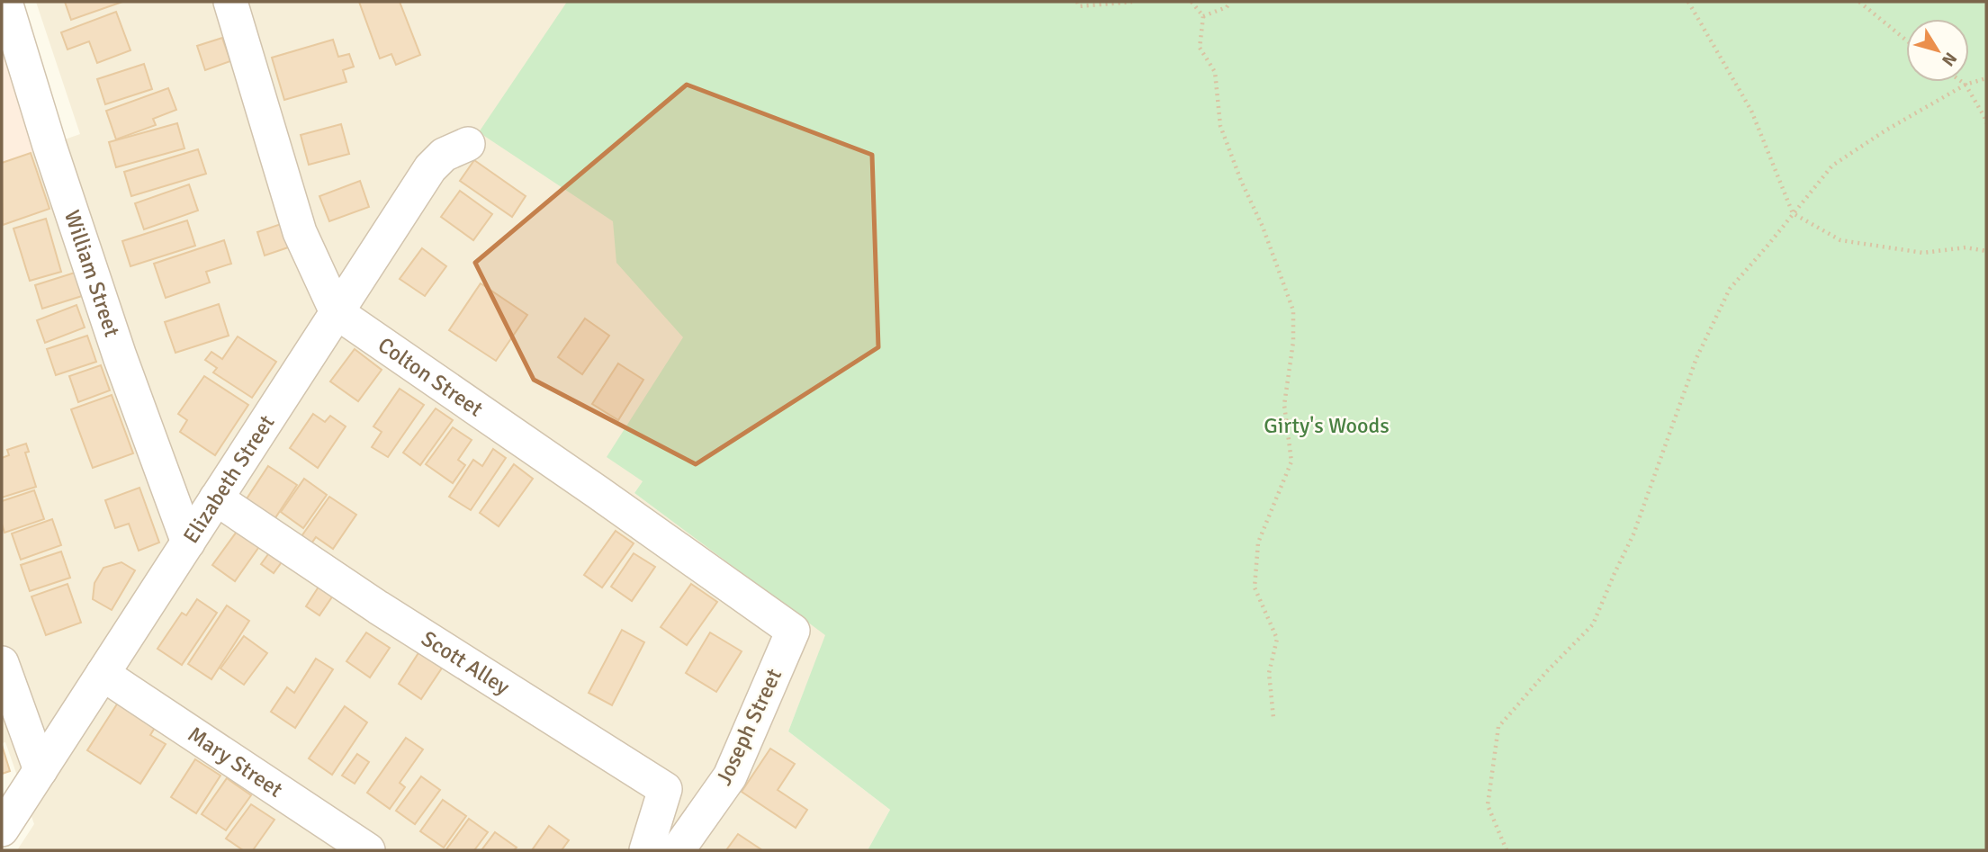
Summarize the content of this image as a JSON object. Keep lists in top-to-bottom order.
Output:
{
  "streets": {
    "street": [
      "William Street",
      "Colton Street",
      "Elizabeth Street",
      "Scott Alley",
      "Joseph Street",
      "Mary Street"
    ]
  },
  "crossings": [
    ["William Street", "Elizabeth Street"],
    ["Colton Street", "Elizabeth Street"],
    ["Colton Street", "Joseph Street"],
    ["Elizabeth Street", "Scott Alley"],
    ["Elizabeth Street", "Mary Street"]
  ],
  "parks": ["Girty's Woods"],
  "north": "bottom right"
}
